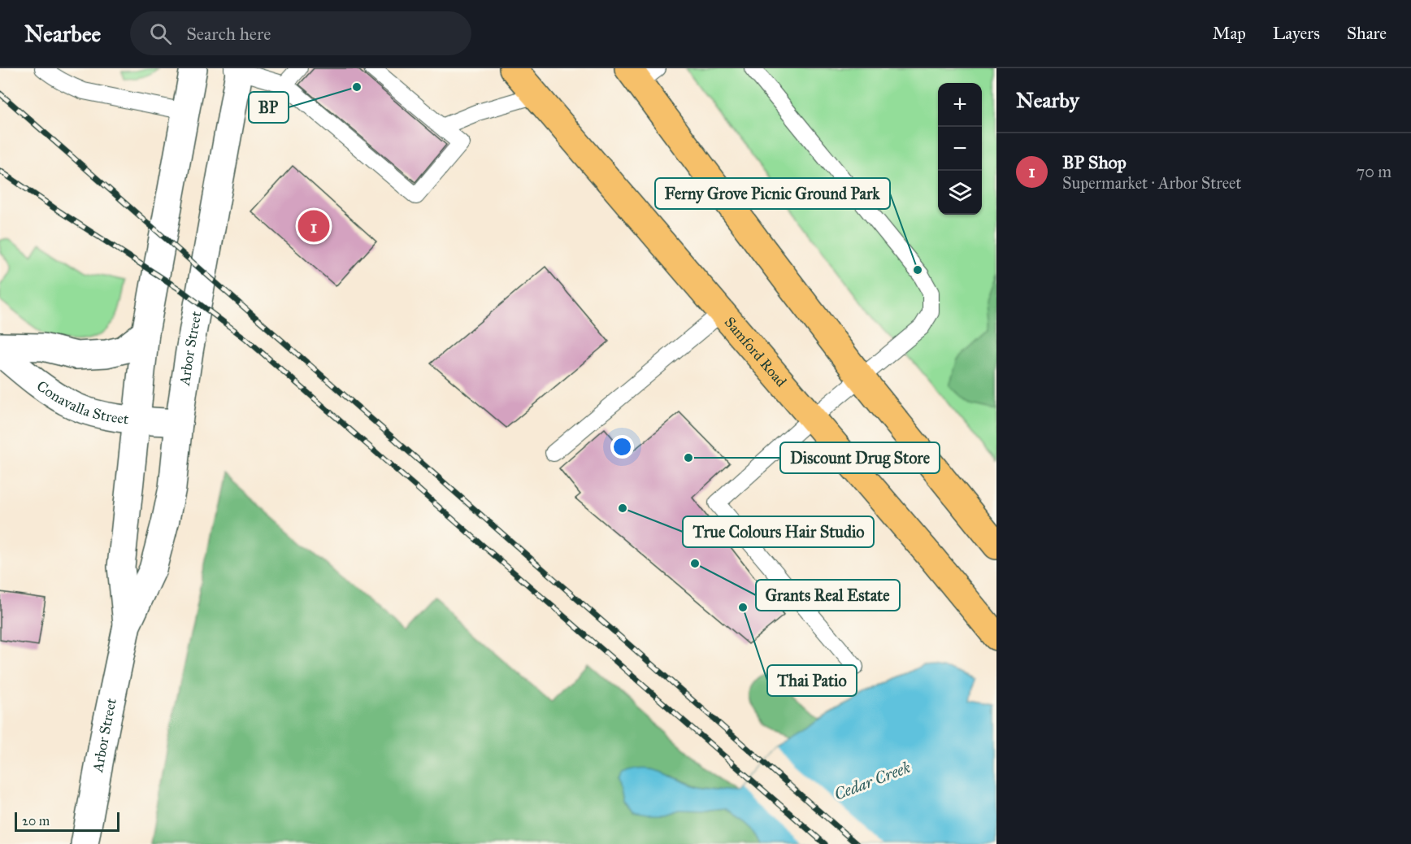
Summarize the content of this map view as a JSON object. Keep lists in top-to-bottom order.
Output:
{
  "streets": {
    "main road": ["Samford Road"],
    "street": ["Arbor Street", "Conavalla Street"]
  },
  "crossings": [
    ["Arbor Street", "Conavalla Street"]
  ],
  "water": ["Cedar Creek"],
  "places": [
    "BP",
    "Ferny Grove Picnic Ground Park",
    "Discount Drug Store",
    "True Colours Hair Studio",
    "Grants Real Estate",
    "Thai Patio"
  ],
  "scale_bar": "20 m",
  "page": {
    "header": "Nearbee",
    "search": "Search here",
    "nav": ["Map", "Layers", "Share"],
    "heading": "Nearby",
    "map_buttons": ["+", "−"],
    "list": [
      {
        "mark": "1",
        "name": "BP Shop",
        "note": "Supermarket · Arbor Street",
        "value": "70 m"
      }
    ],
    "pins": "1",
    "scale": "20 m"
  }
}
